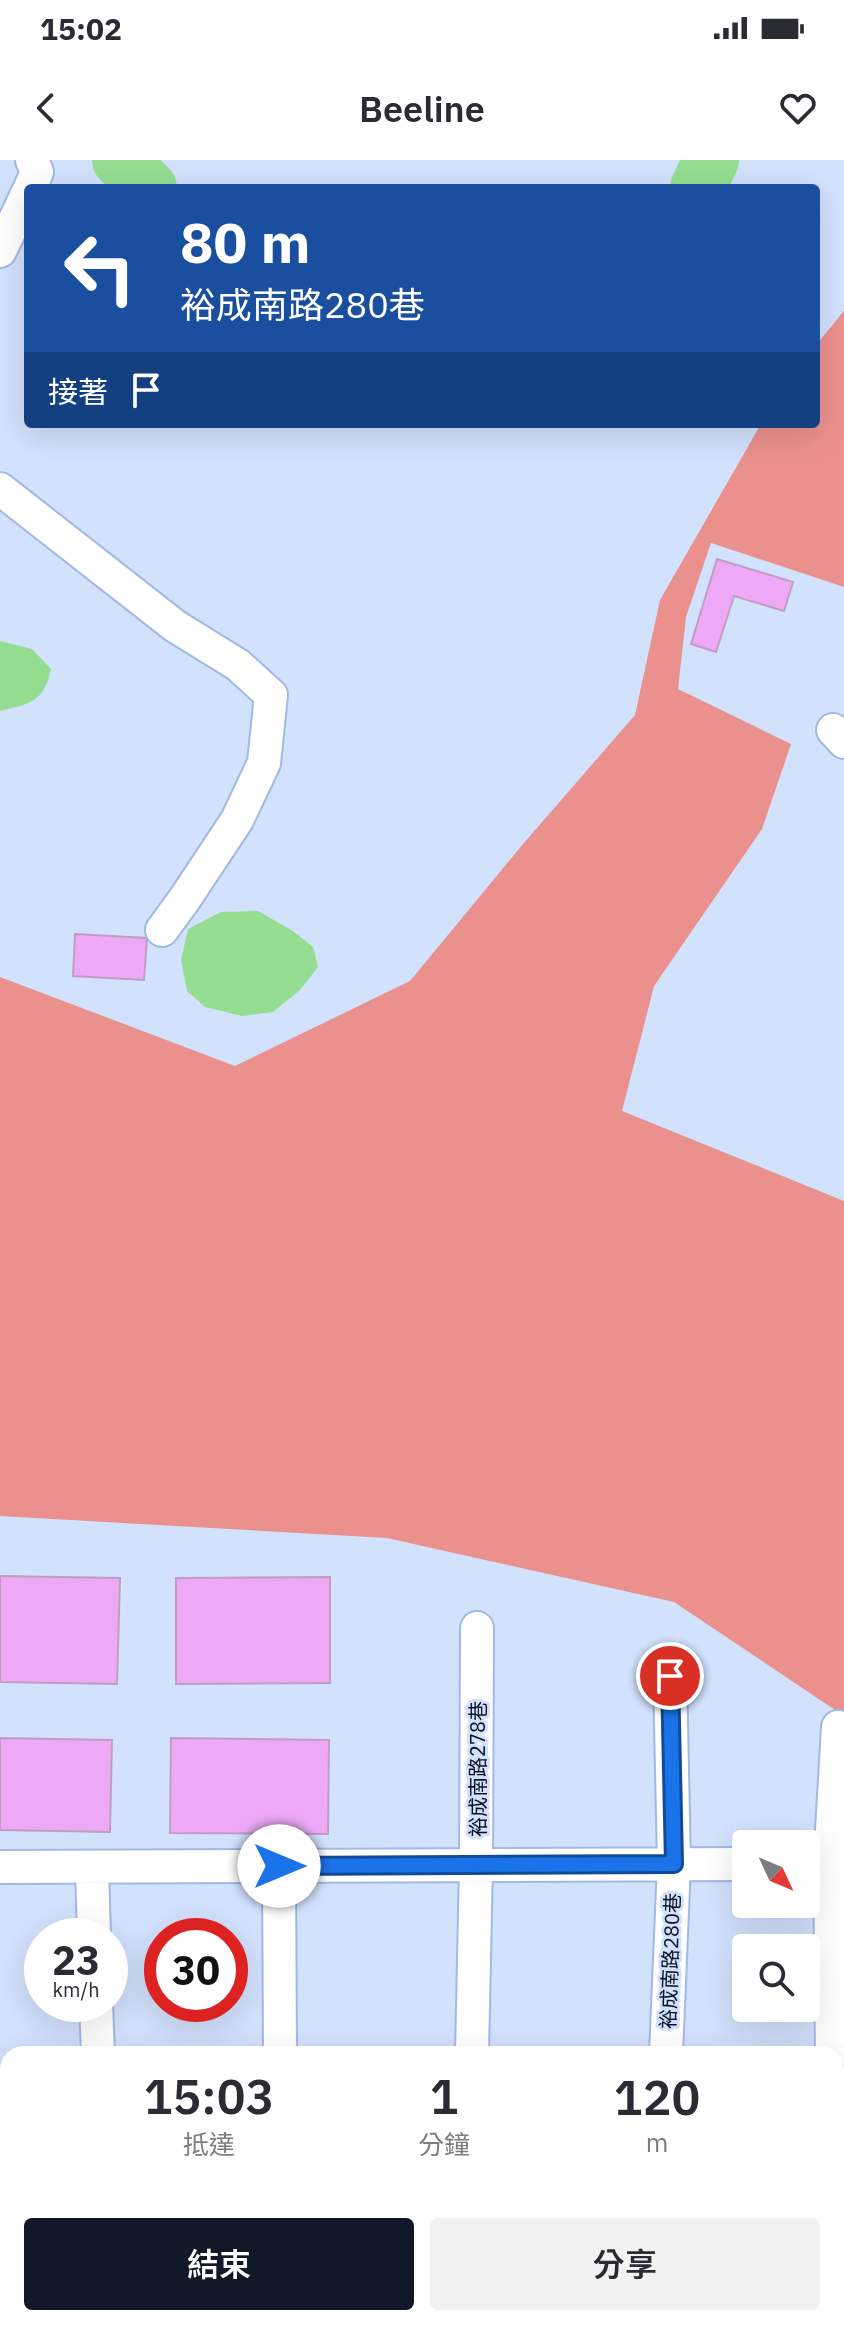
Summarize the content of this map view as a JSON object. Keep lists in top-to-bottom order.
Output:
{
  "streets": {
    "street": ["裕成南路278巷", "裕成南路280巷"]
  },
  "north": "bottom right",
  "page": {
    "status": "15:02",
    "header": "Beeline",
    "turn": ["80 m", "裕成南路280巷"],
    "then": "接著",
    "speed": "23 km/h",
    "limit": "30",
    "eta": [
      "15:03",
      "抵達",
      "1",
      "分鐘",
      "120",
      "m"
    ],
    "buttons": ["結束", "分享"]
  }
}
